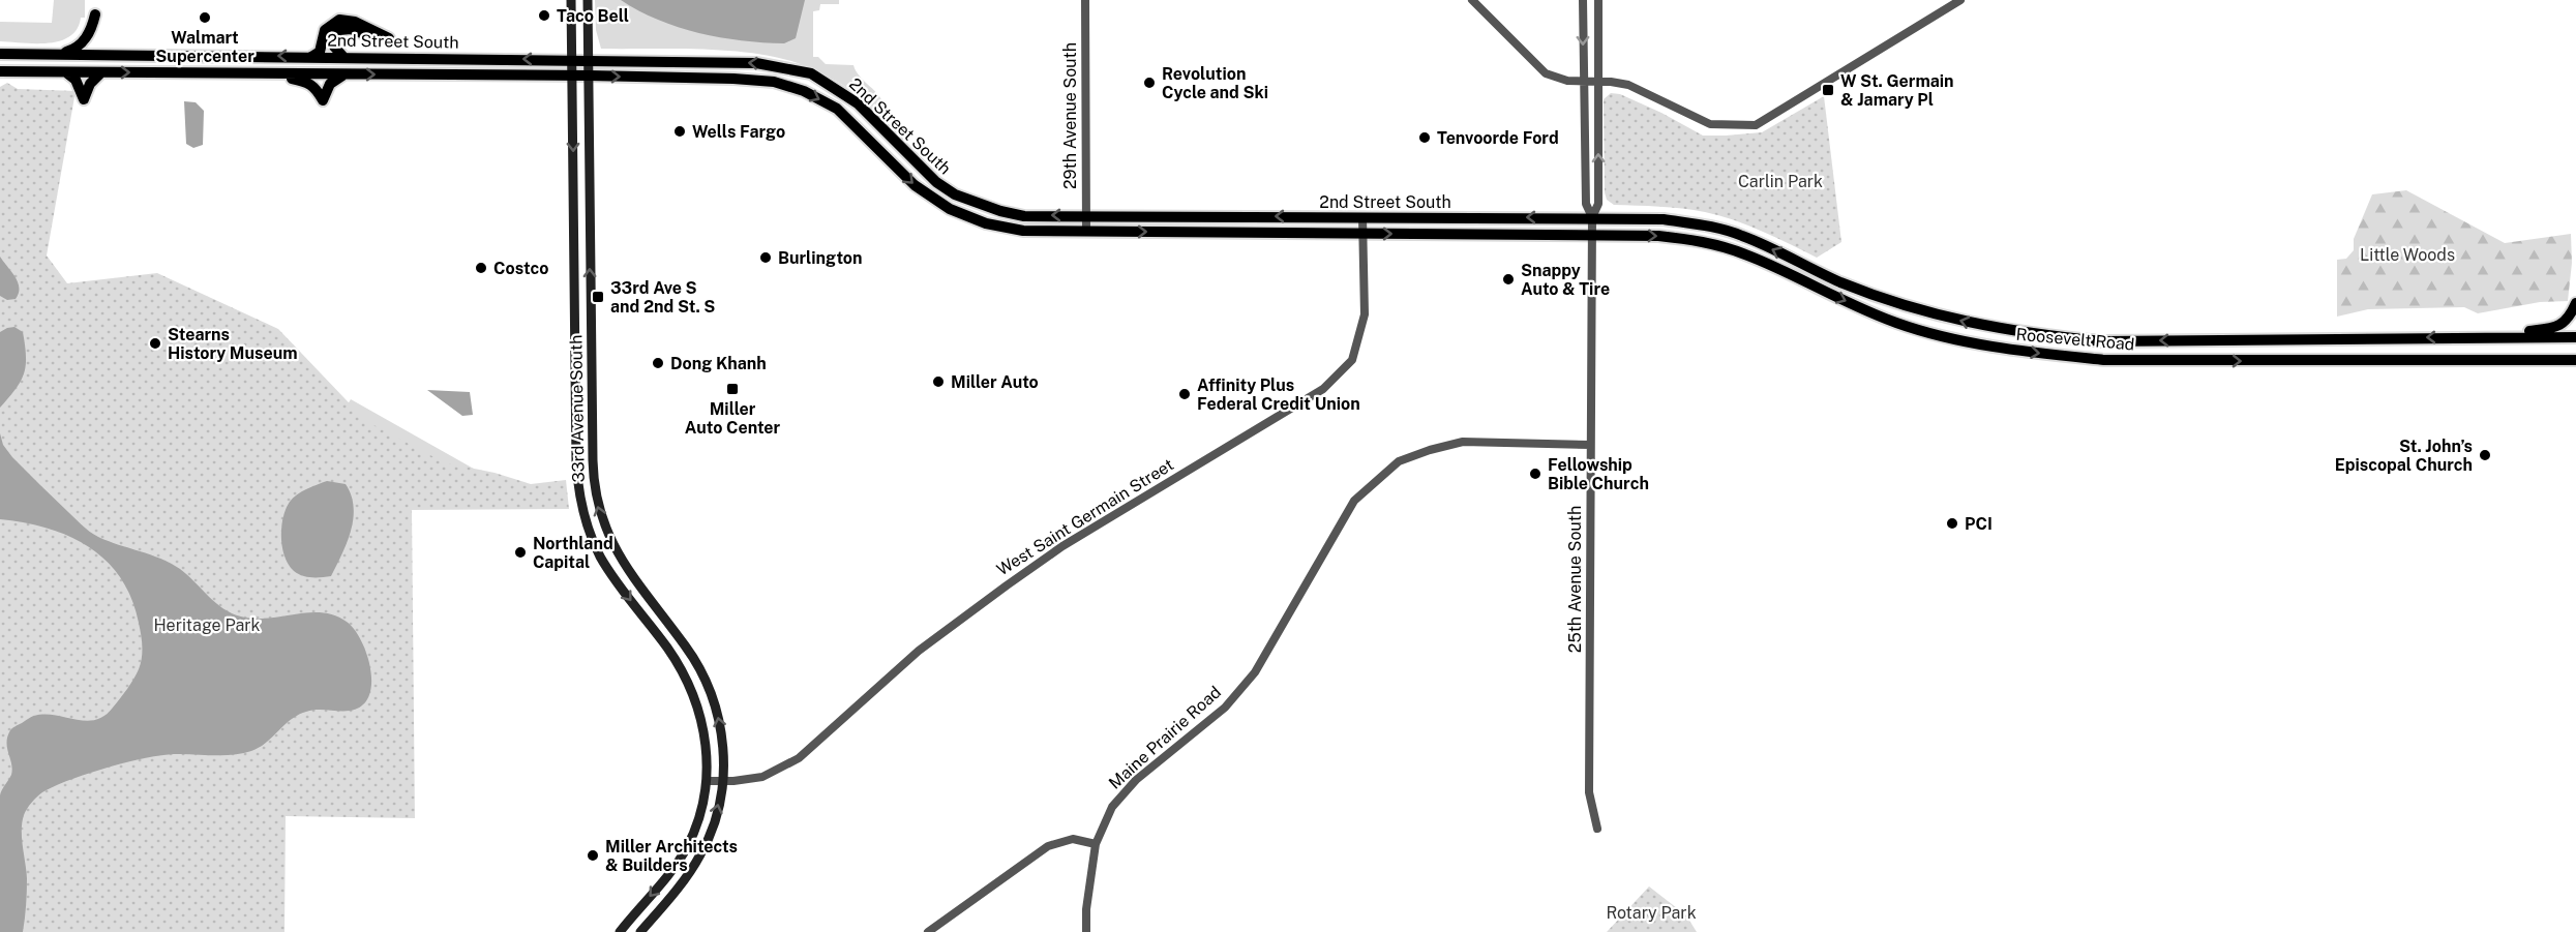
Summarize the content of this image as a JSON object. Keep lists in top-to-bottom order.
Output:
{
  "streets": {
    "main road": ["2nd Street South", "Roosevelt Road", "33rd Avenue South"],
    "street": [
      "29th Avenue South",
      "West Saint Germain Street",
      "25th Avenue South",
      "Maine Prairie Road"
    ]
  },
  "crossings": [
    ["2nd Street South", "29th Avenue South"],
    ["2nd Street South", "Roosevelt Road"],
    ["2nd Street South", "33rd Avenue South"],
    ["2nd Street South", "West Saint Germain Street"],
    ["2nd Street South", "25th Avenue South"],
    ["Roosevelt Road", "25th Avenue South"],
    ["33rd Avenue South", "West Saint Germain Street"],
    ["25th Avenue South", "Maine Prairie Road"]
  ],
  "parks": [
    "Carlin Park",
    "Little Woods",
    "Heritage Park",
    "Rotary Park"
  ],
  "places": {
    "other": [
      "Taco Bell",
      "Walmart Supercenter",
      "Revolution Cycle and Ski",
      "Wells Fargo",
      "Tenvoorde Ford",
      "Burlington",
      "Costco",
      "Snappy Auto & Tire",
      "Stearns History Museum",
      "Dong Khanh",
      "Miller Auto",
      "Affinity Plus Federal Credit Union",
      "St. John’s Episcopal Church",
      "Fellowship Bible Church",
      "PCI",
      "Northland Capital",
      "Miller Architects & Builders"
    ],
    "transit": ["W St. Germain & Jamary Pl", "33rd Ave S and 2nd St. S", "Miller Auto Center"]
  }
}
